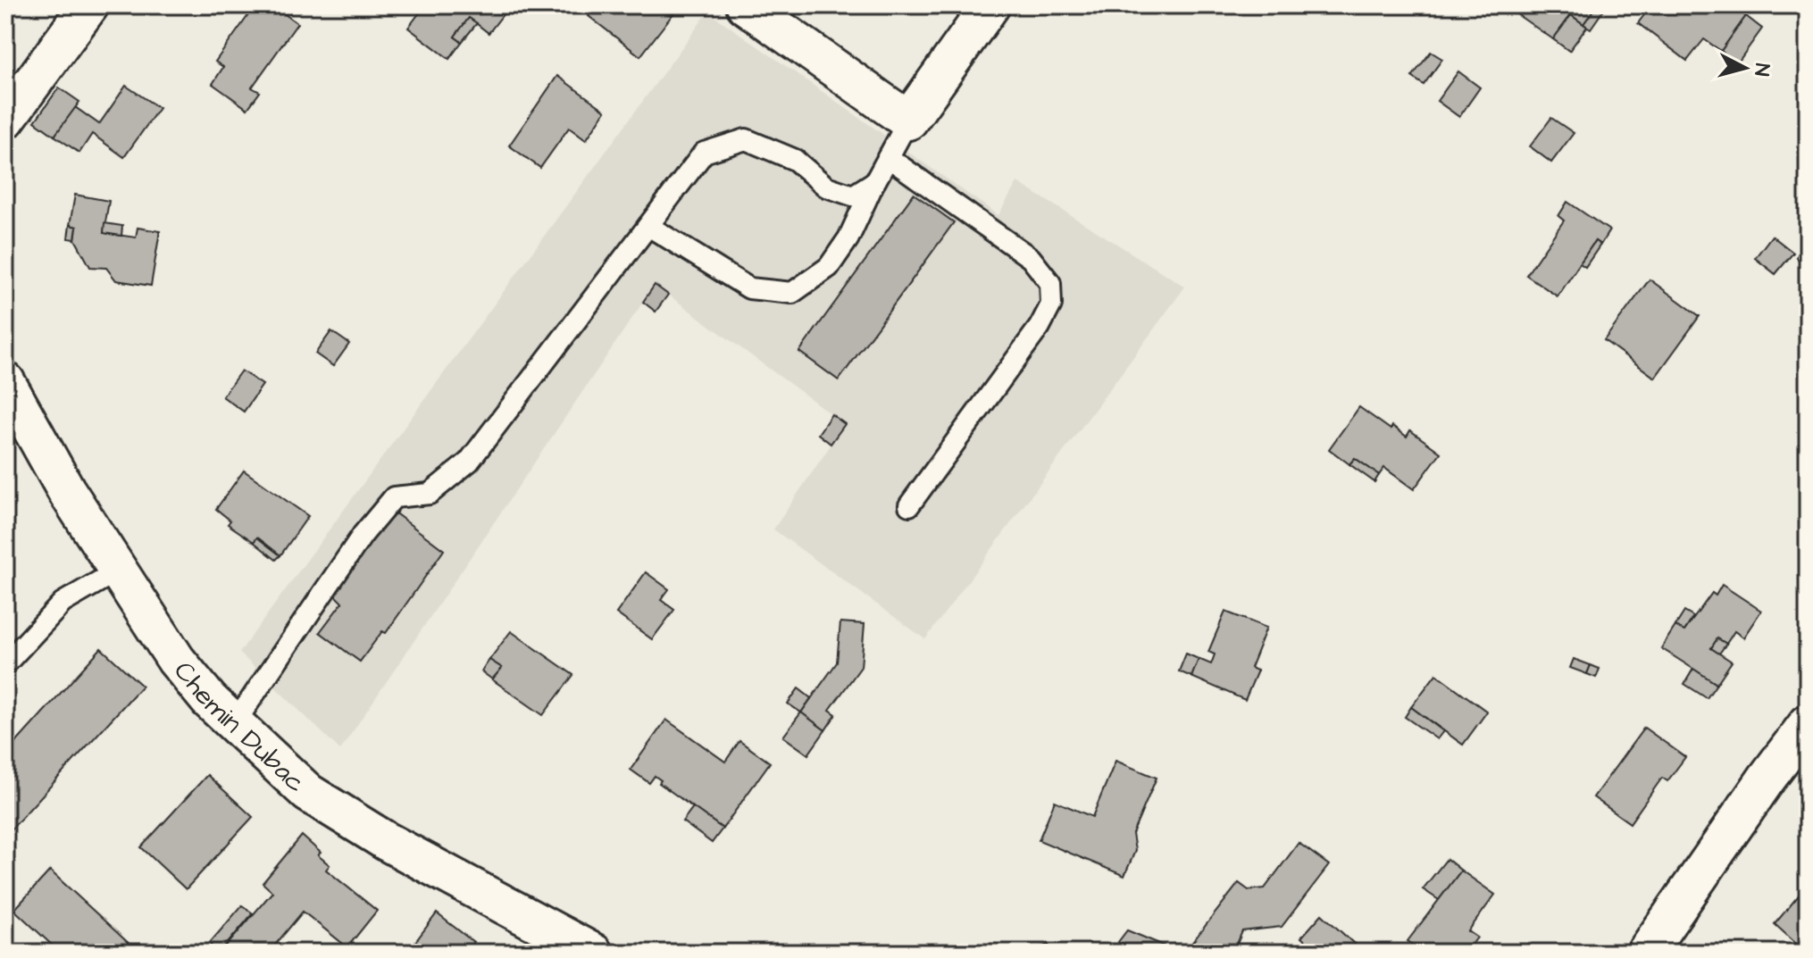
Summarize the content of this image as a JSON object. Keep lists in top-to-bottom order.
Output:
{
  "streets": {
    "street": ["Chemin Dubac"]
  },
  "north": "right"
}
